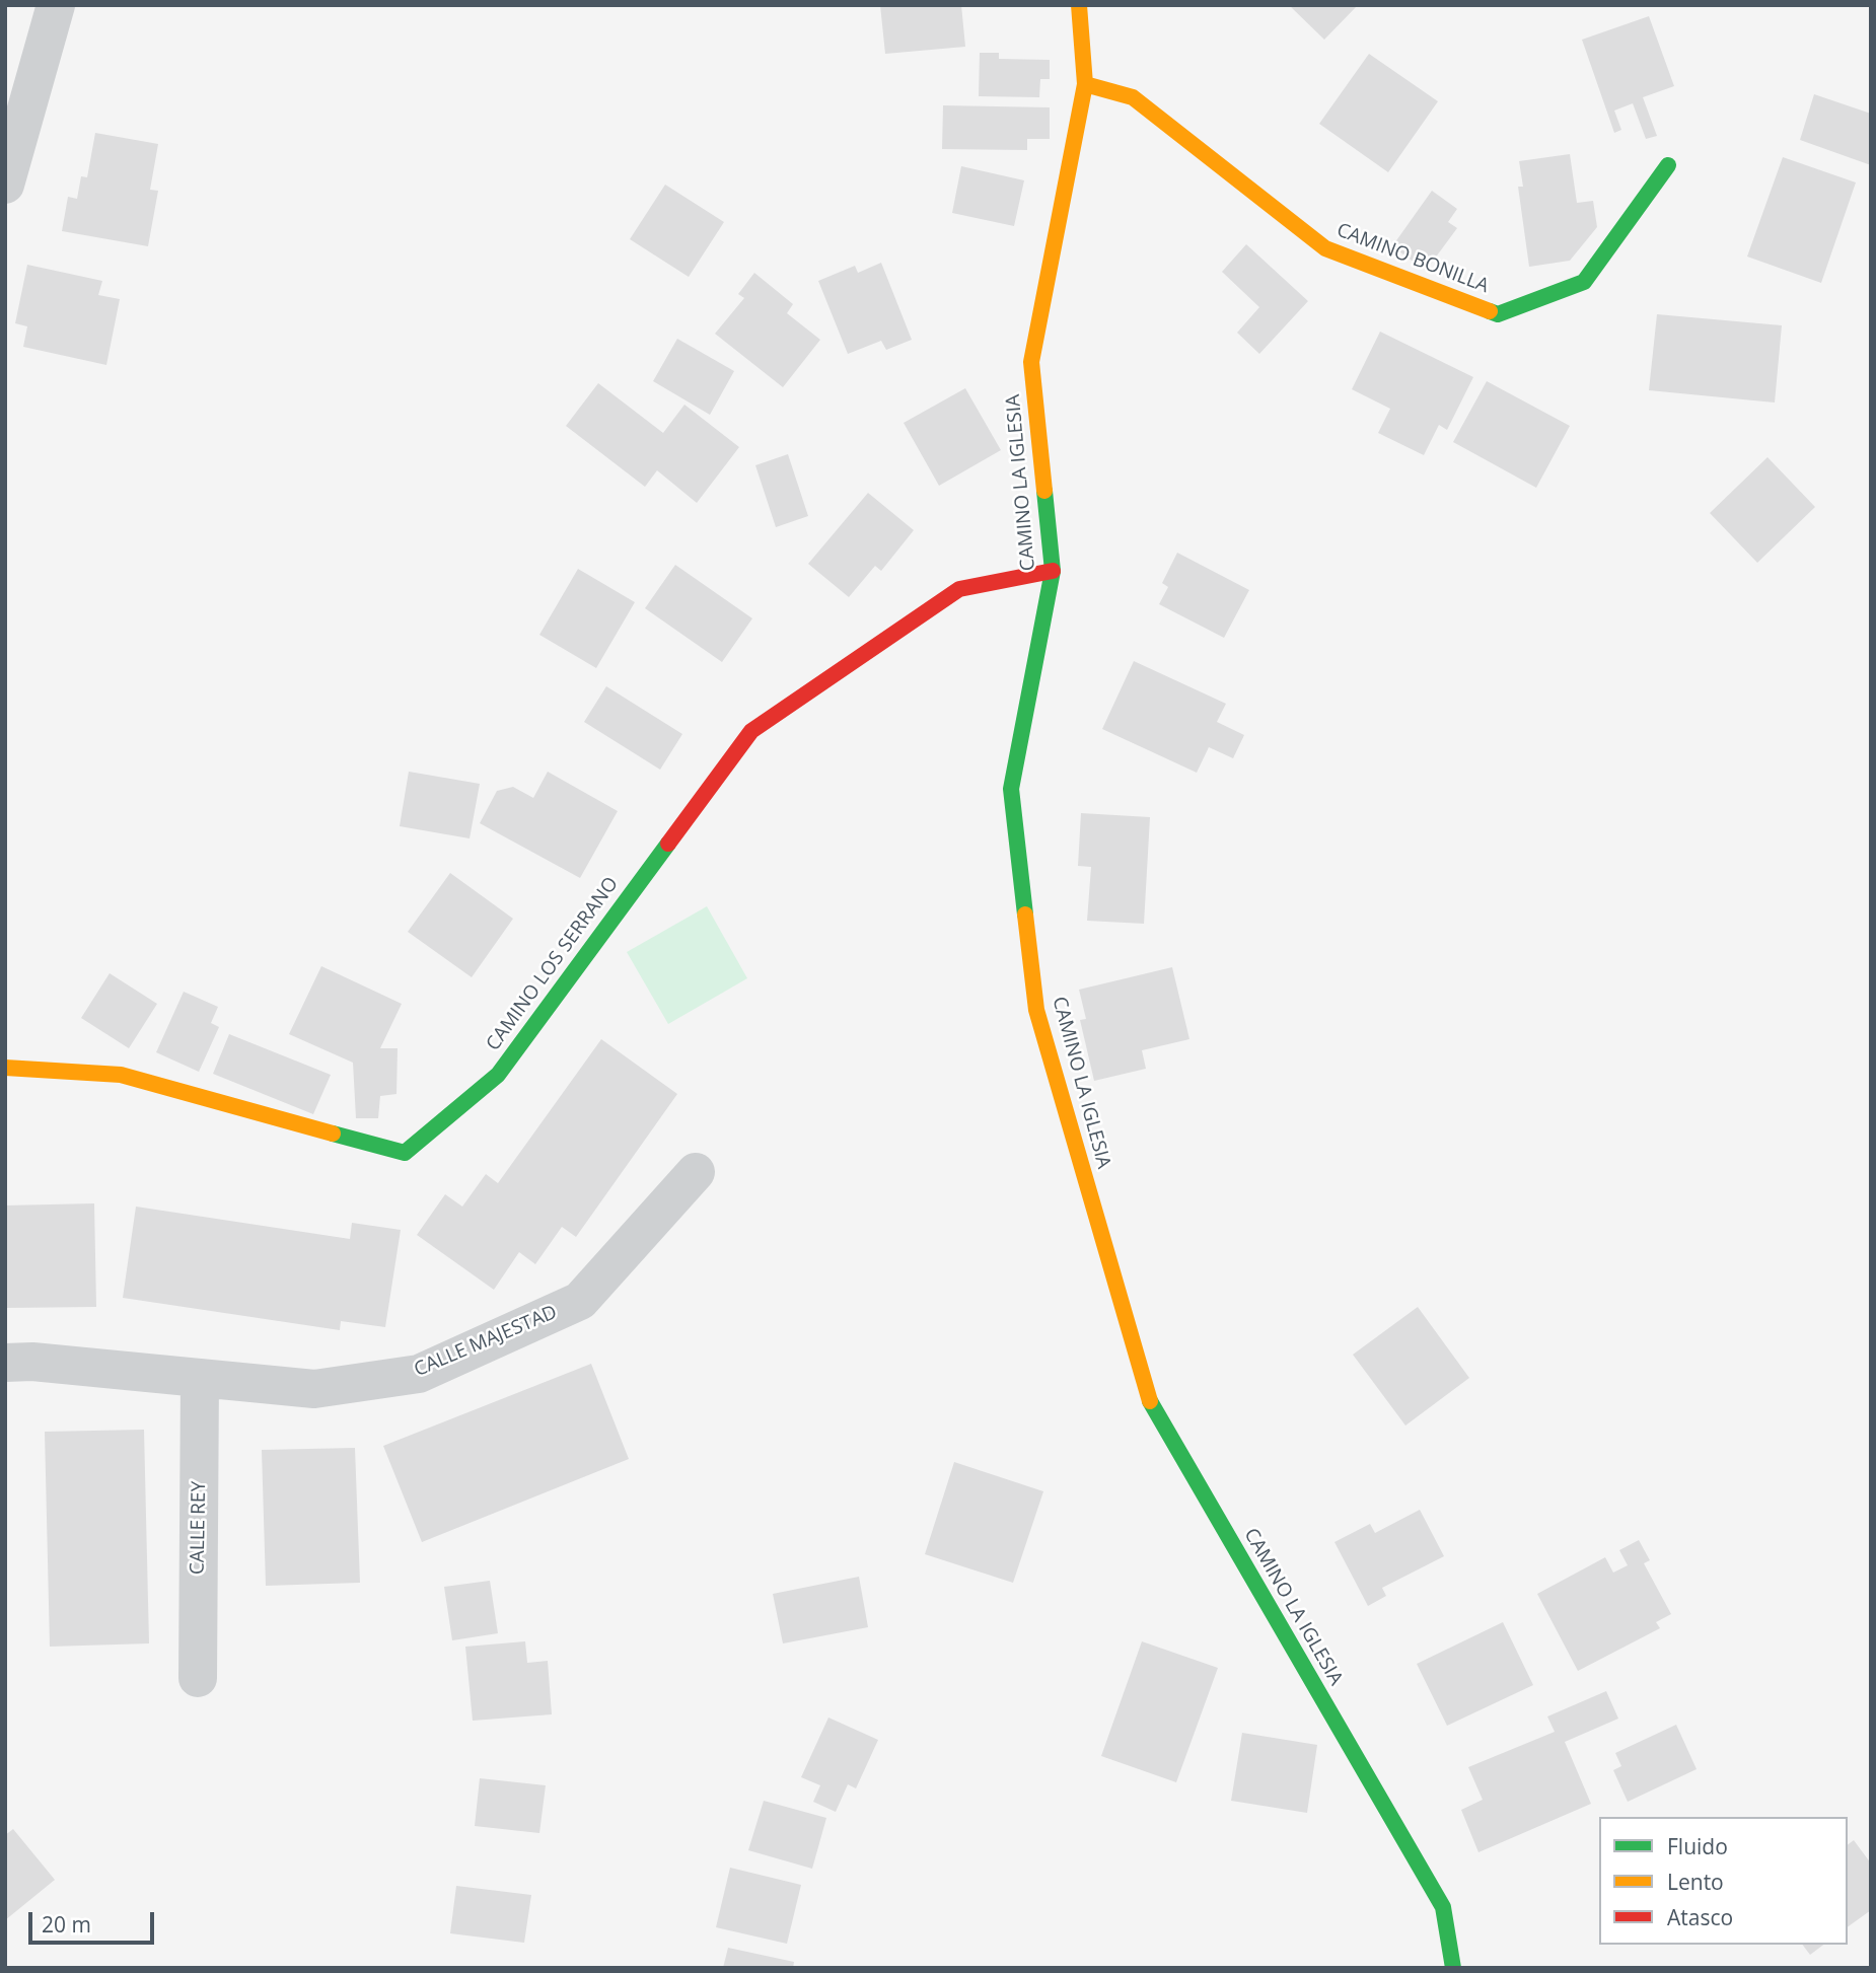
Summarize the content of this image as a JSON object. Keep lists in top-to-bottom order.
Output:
{
  "streets": {
    "street": [
      "CAMINO BONILLA",
      "CAMINO LA IGLESIA",
      "CAMINO LOS SERRANO",
      "CALLE MAJESTAD",
      "CALLE REY"
    ]
  },
  "crossings": [
    ["CAMINO BONILLA", "CAMINO LA IGLESIA"],
    ["CAMINO LA IGLESIA", "CAMINO LOS SERRANO"],
    ["CALLE MAJESTAD", "CALLE REY"]
  ],
  "legend": ["Fluido", "Lento", "Atasco"],
  "scale_bar": "20 m"
}
